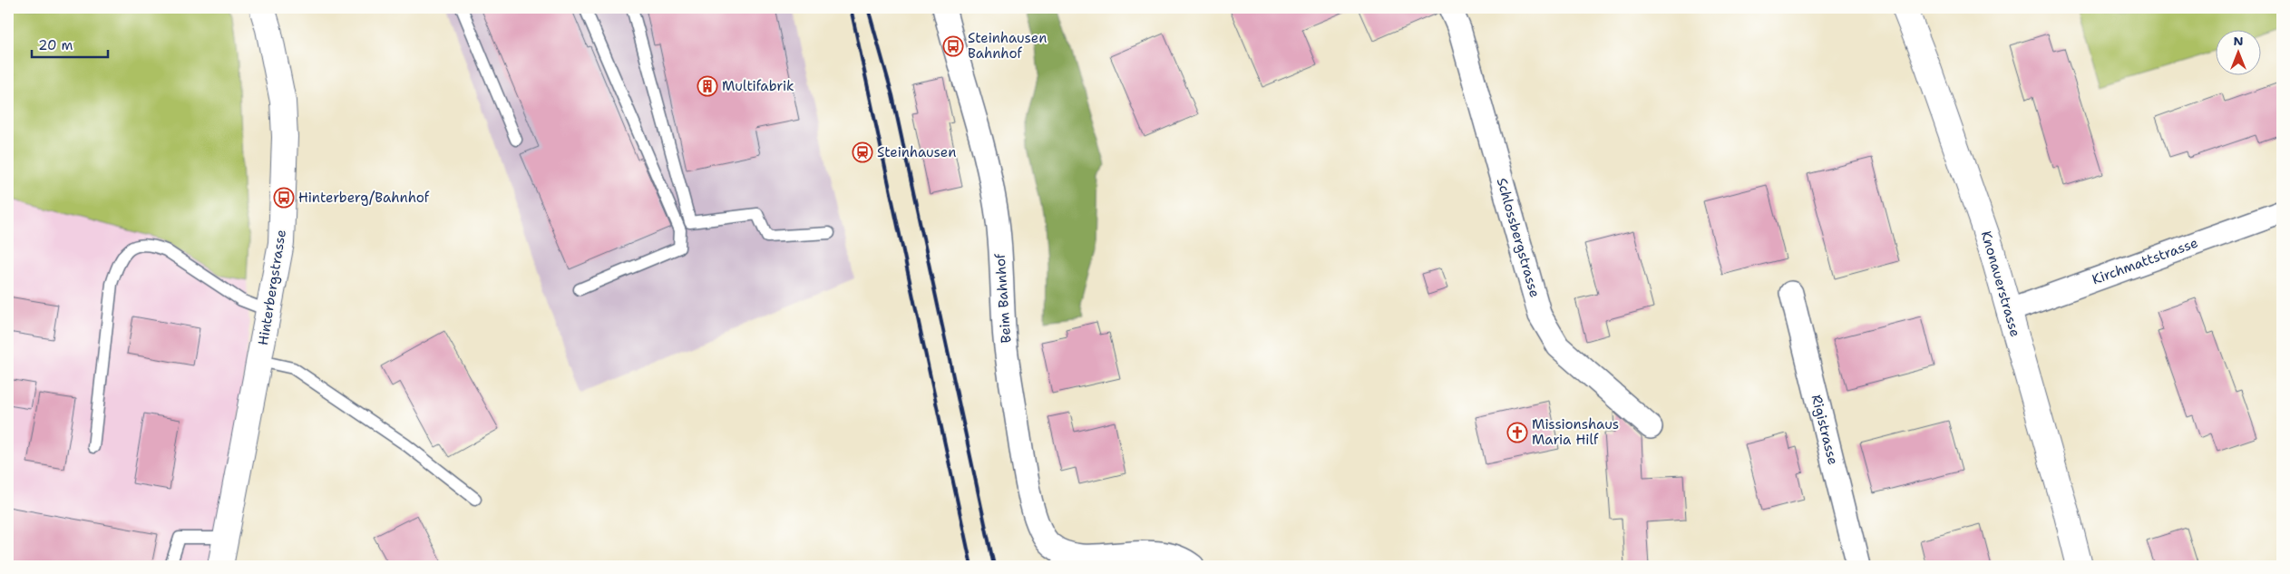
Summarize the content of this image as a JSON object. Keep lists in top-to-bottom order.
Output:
{
  "streets": {
    "street": [
      "Schlossbergstrasse",
      "Kirchmattstrasse",
      "Knonauerstrasse",
      "Hinterbergstrasse",
      "Beim Bahnhof",
      "Rigistrasse"
    ]
  },
  "crossings": [
    ["Kirchmattstrasse", "Knonauerstrasse"]
  ],
  "places": {
    "bus stop": ["Steinhausen Bahnhof", "Hinterberg/Bahnhof"],
    "building": ["Multifabrik"],
    "station": ["Steinhausen"],
    "church": ["Missionshaus Maria Hilf"]
  },
  "scale_bar": "20 m",
  "north": "top"
}
